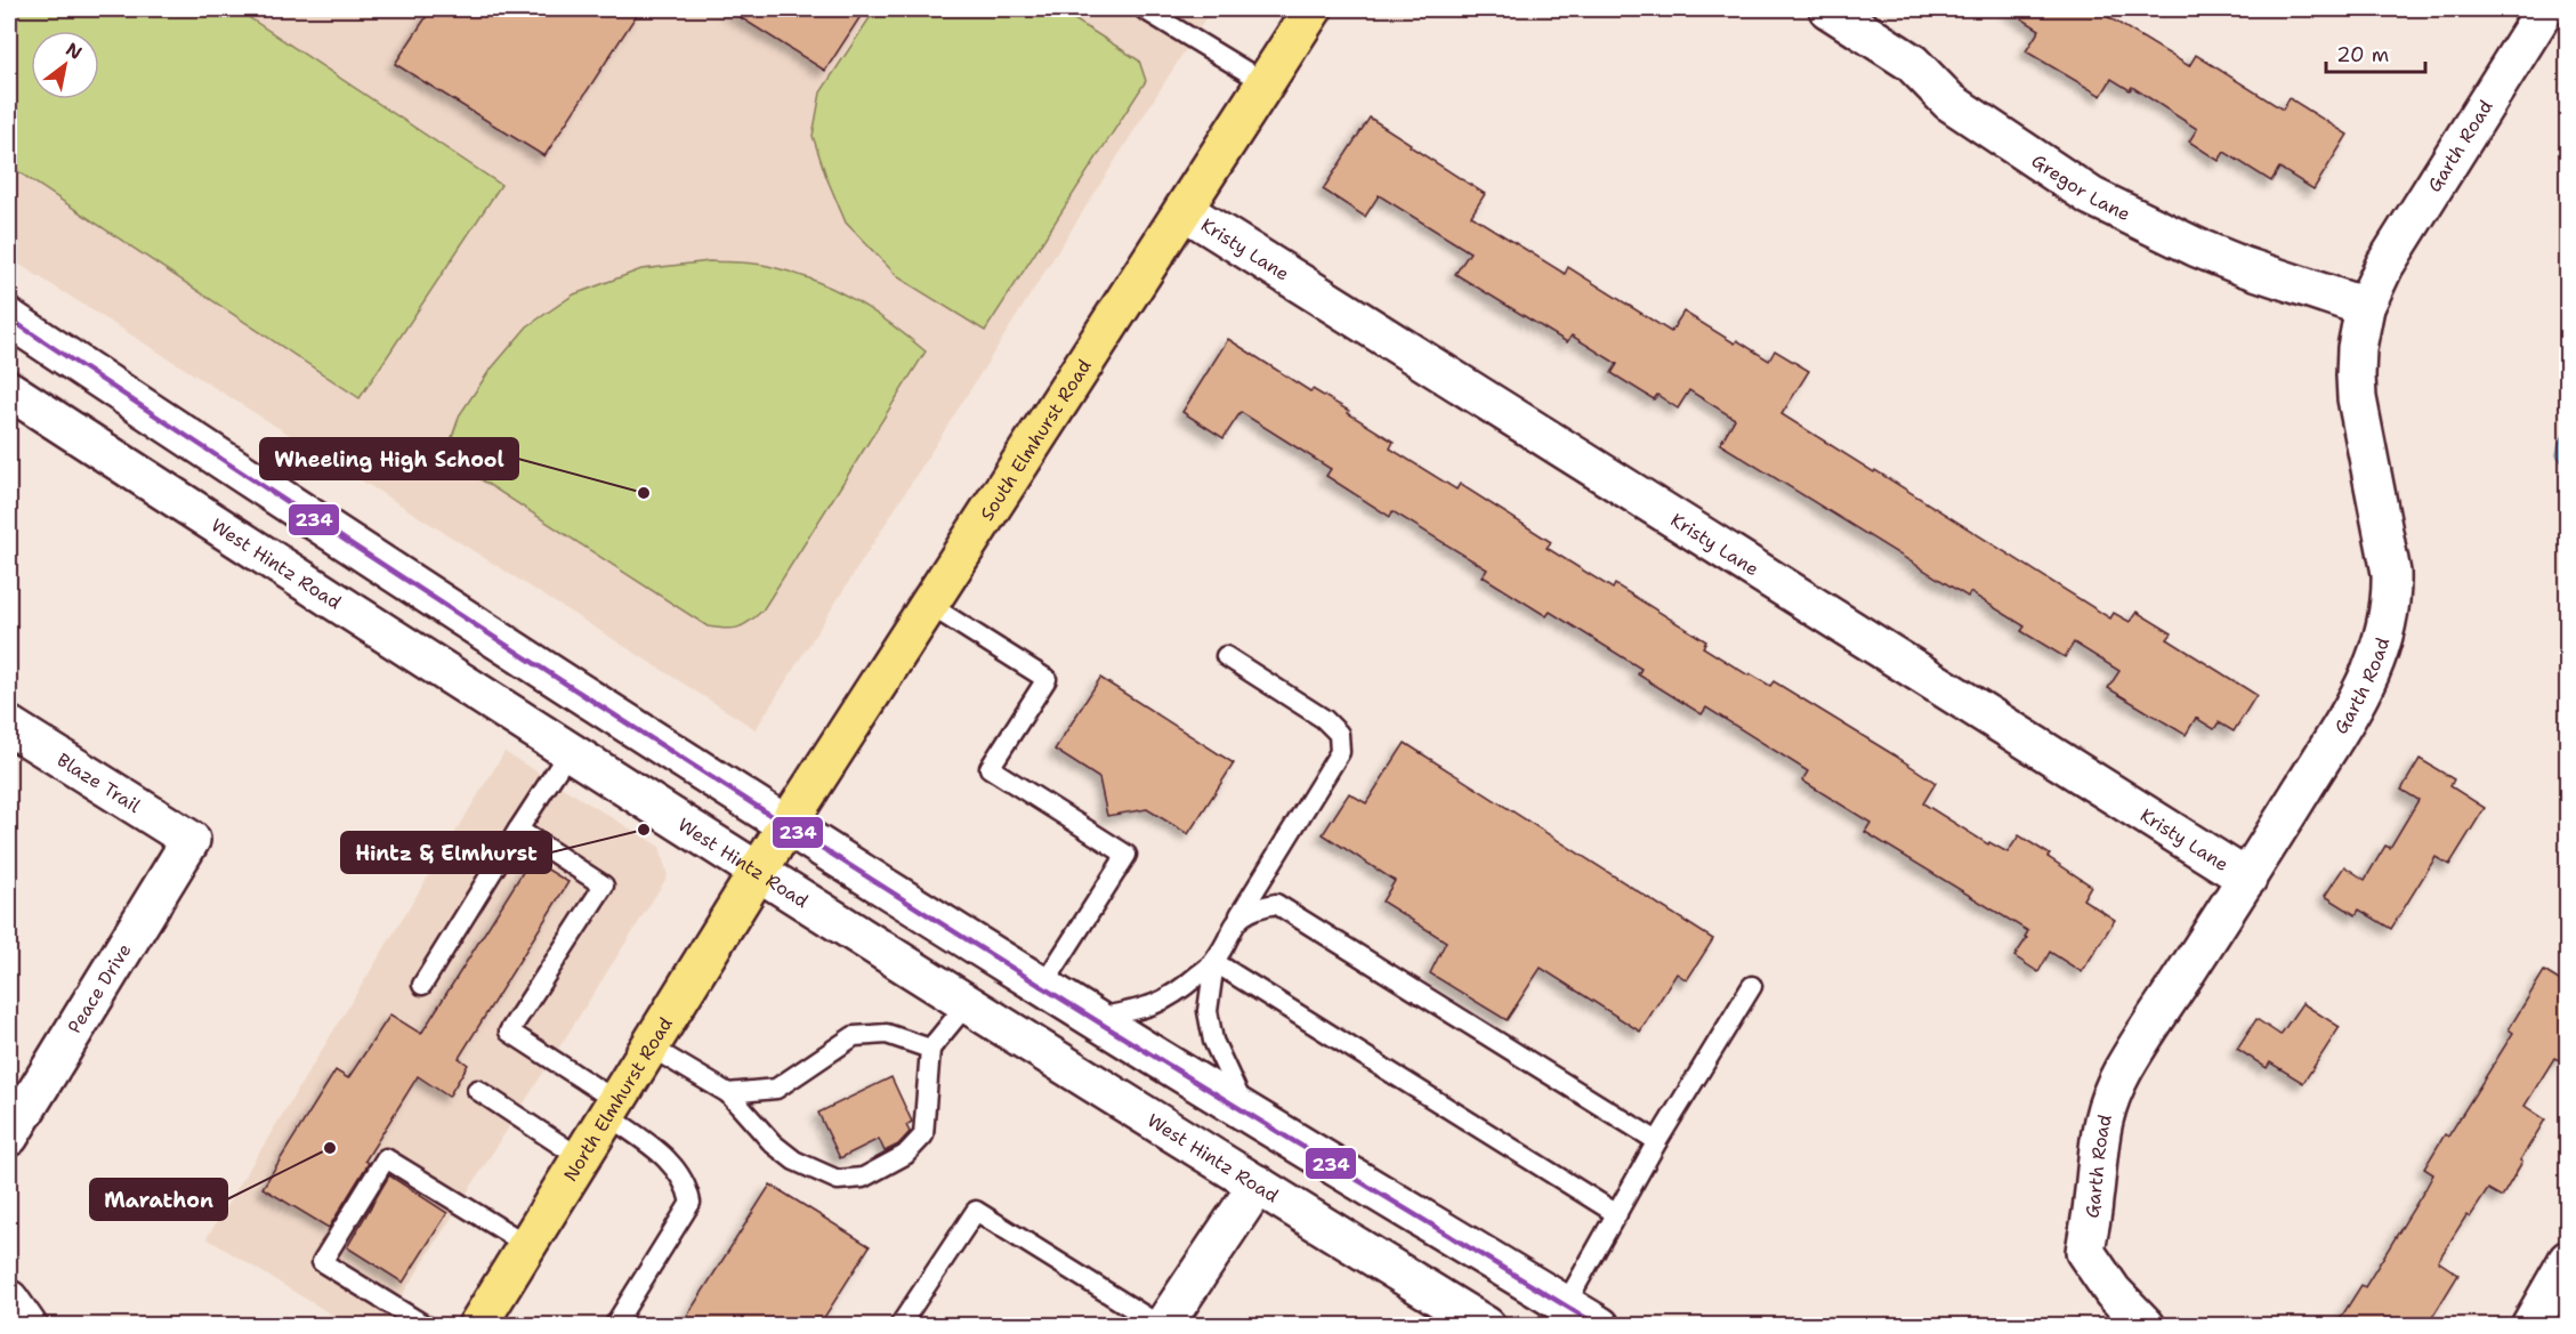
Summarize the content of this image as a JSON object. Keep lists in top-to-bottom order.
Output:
{
  "streets": {
    "main road": ["South Elmhurst Road", "North Elmhurst Road"],
    "street": [
      "Garth Road",
      "Gregor Lane",
      "Kristy Lane",
      "West Hintz Road",
      "Blaze Trail",
      "Peace Drive"
    ]
  },
  "crossings": [
    ["Garth Road", "Gregor Lane"],
    ["Garth Road", "Kristy Lane"],
    ["Kristy Lane", "South Elmhurst Road"],
    ["South Elmhurst Road", "West Hintz Road"],
    ["South Elmhurst Road", "North Elmhurst Road"],
    ["West Hintz Road", "North Elmhurst Road"],
    ["Blaze Trail", "Peace Drive"]
  ],
  "places": ["Wheeling High School", "Hintz & Elmhurst", "Marathon"],
  "lines": ["transit line 234"],
  "scale_bar": "20 m",
  "north": "top right"
}
